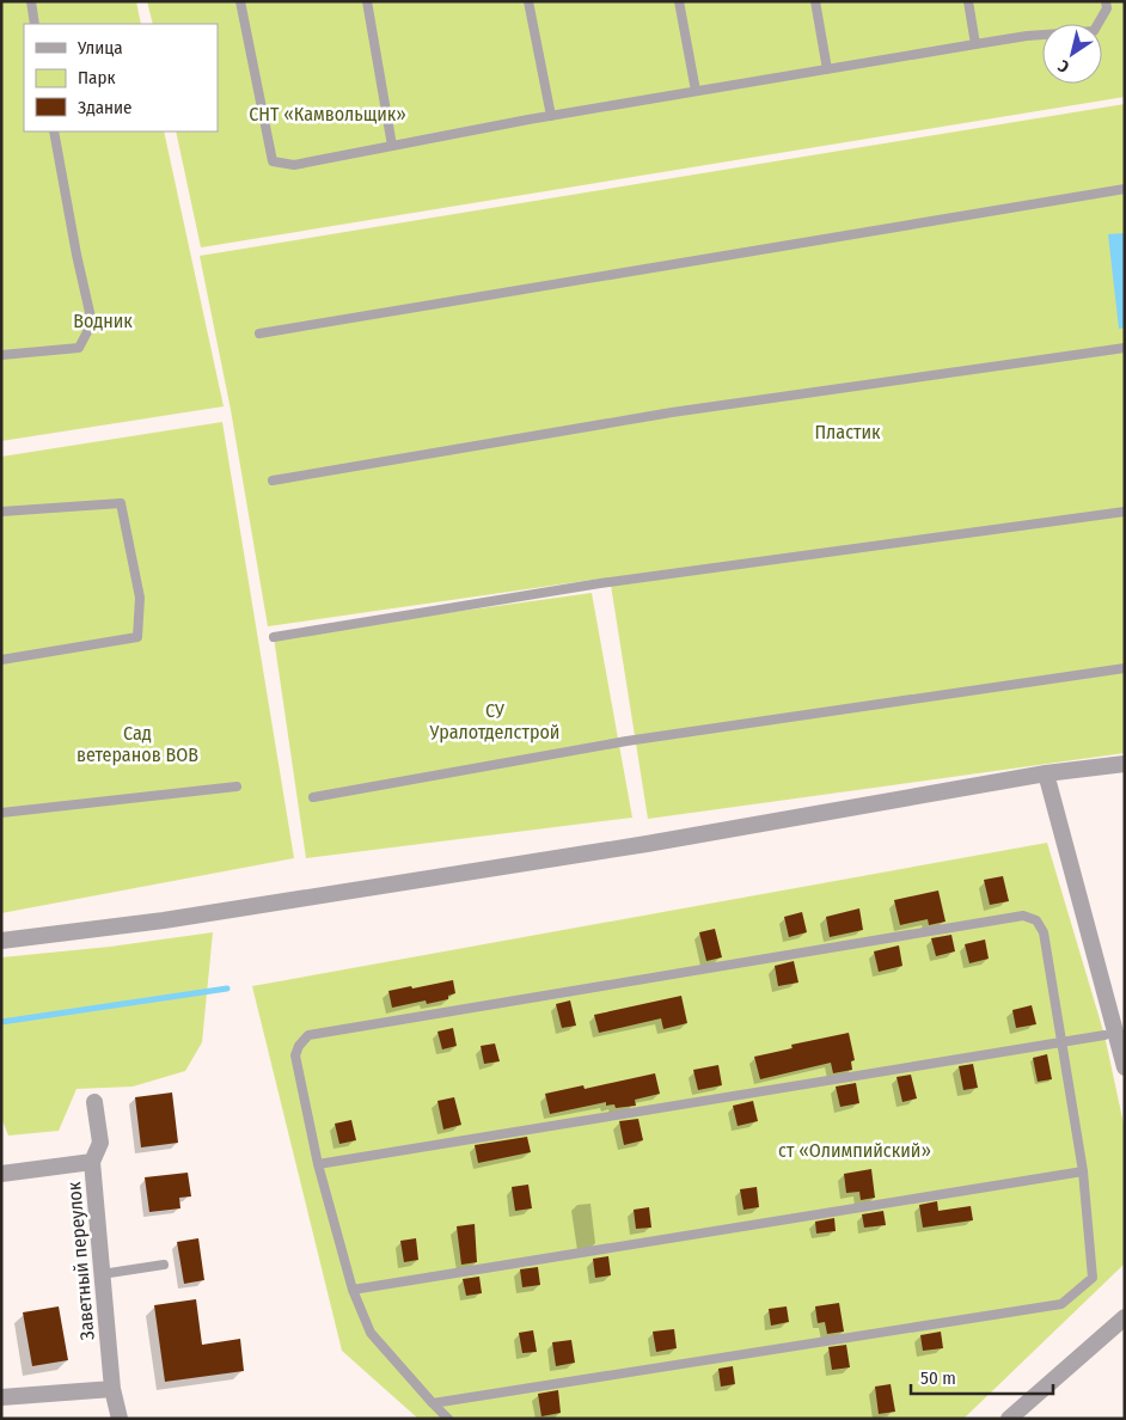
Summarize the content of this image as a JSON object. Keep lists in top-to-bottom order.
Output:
{
  "streets": {
    "street": ["Заветный переулок"]
  },
  "parks": [
    "СНТ «Камвольщик»",
    "Водник",
    "Пластик",
    "СУ Уралотделстрой",
    "Сад ветеранов ВОВ",
    "ст «Олимпийский»"
  ],
  "legend": ["Улица", "Парк", "Здание"],
  "scale_bar": "50 m",
  "north": "bottom left"
}
